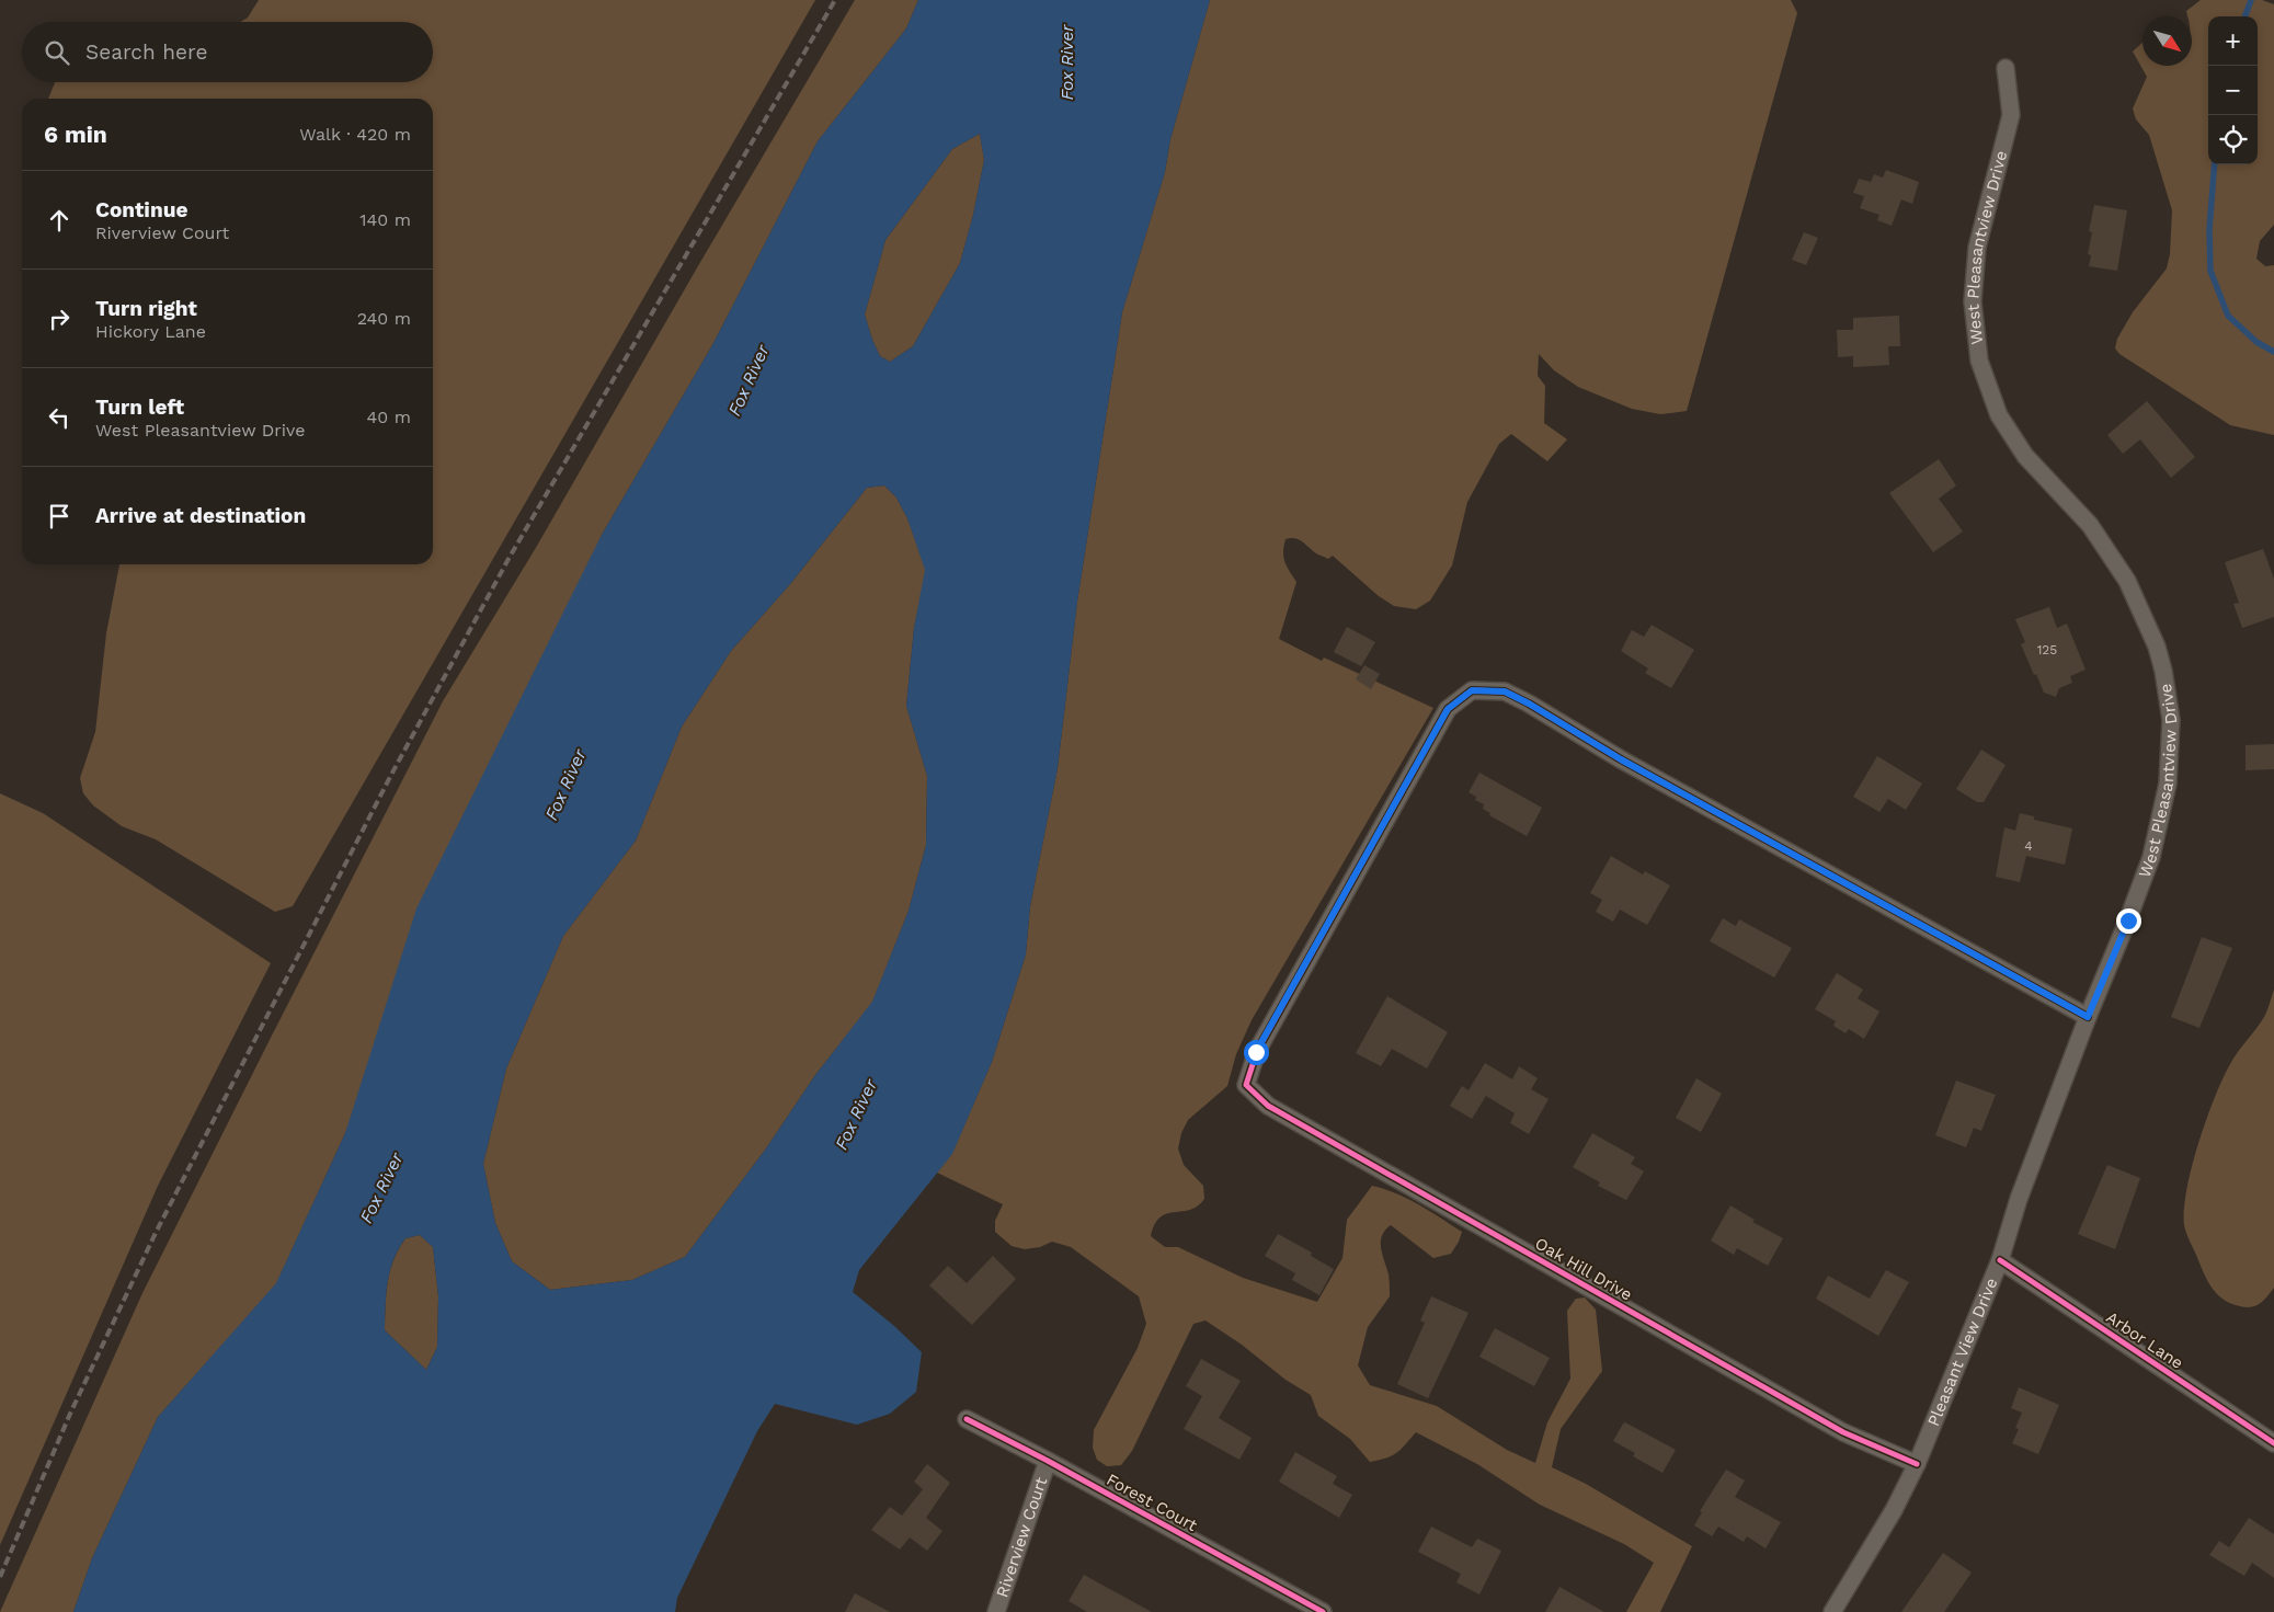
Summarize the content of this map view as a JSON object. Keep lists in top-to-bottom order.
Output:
{
  "streets": {
    "street": [
      "West Pleasantview Drive",
      "Oak Hill Drive",
      "Arbor Lane",
      "Pleasant View Drive",
      "Forest Court",
      "Riverview Court"
    ]
  },
  "crossings": [
    ["West Pleasantview Drive", "Oak Hill Drive"],
    ["West Pleasantview Drive", "Pleasant View Drive"],
    ["Oak Hill Drive", "Pleasant View Drive"],
    ["Arbor Lane", "Pleasant View Drive"],
    ["Forest Court", "Riverview Court"]
  ],
  "water": ["Fox River"],
  "house_numbers": ["125", "4"],
  "north": "bottom right",
  "page": {
    "map_buttons": ["+", "−"],
    "search": "Search here",
    "heading": ["6 min", "Walk · 420 m"],
    "list": [
      ["Continue", "Riverview Court", "140 m"],
      ["Turn right", "Hickory Lane", "240 m"],
      ["Turn left", "West Pleasantview Drive", "40 m"],
      "Arrive at destination"
    ]
  }
}
